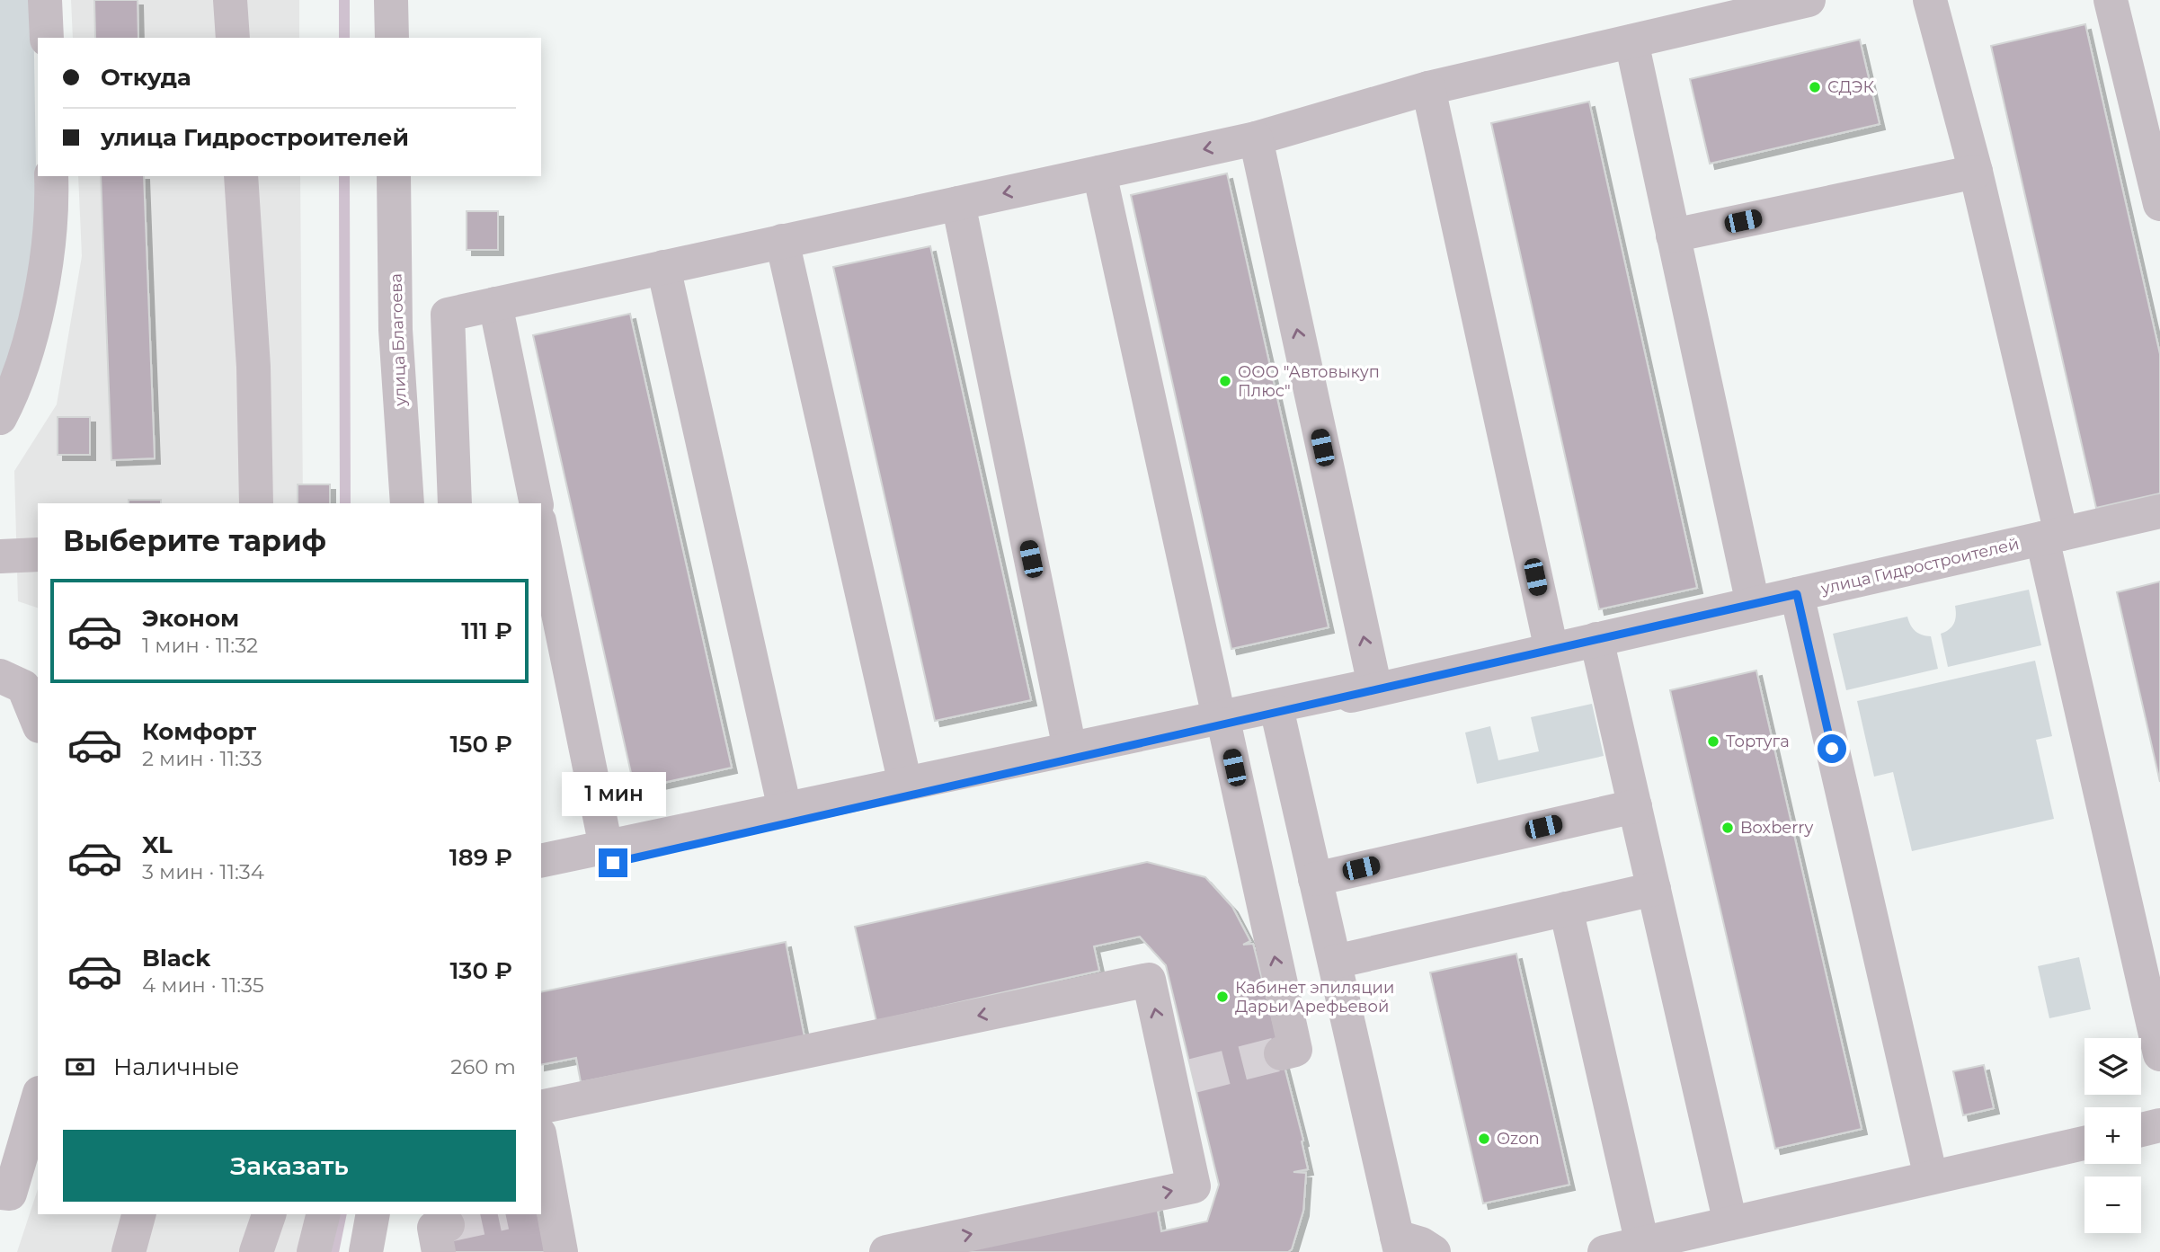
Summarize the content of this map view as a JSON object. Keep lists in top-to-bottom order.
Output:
{
  "streets": {
    "street": ["улица Благоева", "улица Гидростроителей"]
  },
  "places": [
    "СДЭК",
    "ООО \"Автовыкуп Плюс\"",
    "Тортуга",
    "Boxberry",
    "Кабинет эпиляции Дарьи Арефьевой",
    "Ozon"
  ],
  "page": {
    "banner": ["Откуда", "улица Гидростроителей"],
    "heading": "Выберите тариф",
    "list": [
      {
        "name": "Эконом",
        "note": "1 мин · 11:32",
        "value": "111 ₽"
      },
      {
        "name": "Комфорт",
        "note": "2 мин · 11:33",
        "value": "150 ₽"
      },
      {
        "name": "XL",
        "note": "3 мин · 11:34",
        "value": "189 ₽"
      },
      {
        "name": "Black",
        "note": "4 мин · 11:35",
        "value": "130 ₽"
      }
    ],
    "bubble": "1 мин",
    "pay": ["Наличные", "260 m"],
    "map_buttons": ["+", "−"],
    "buttons": "Заказать"
  }
}
